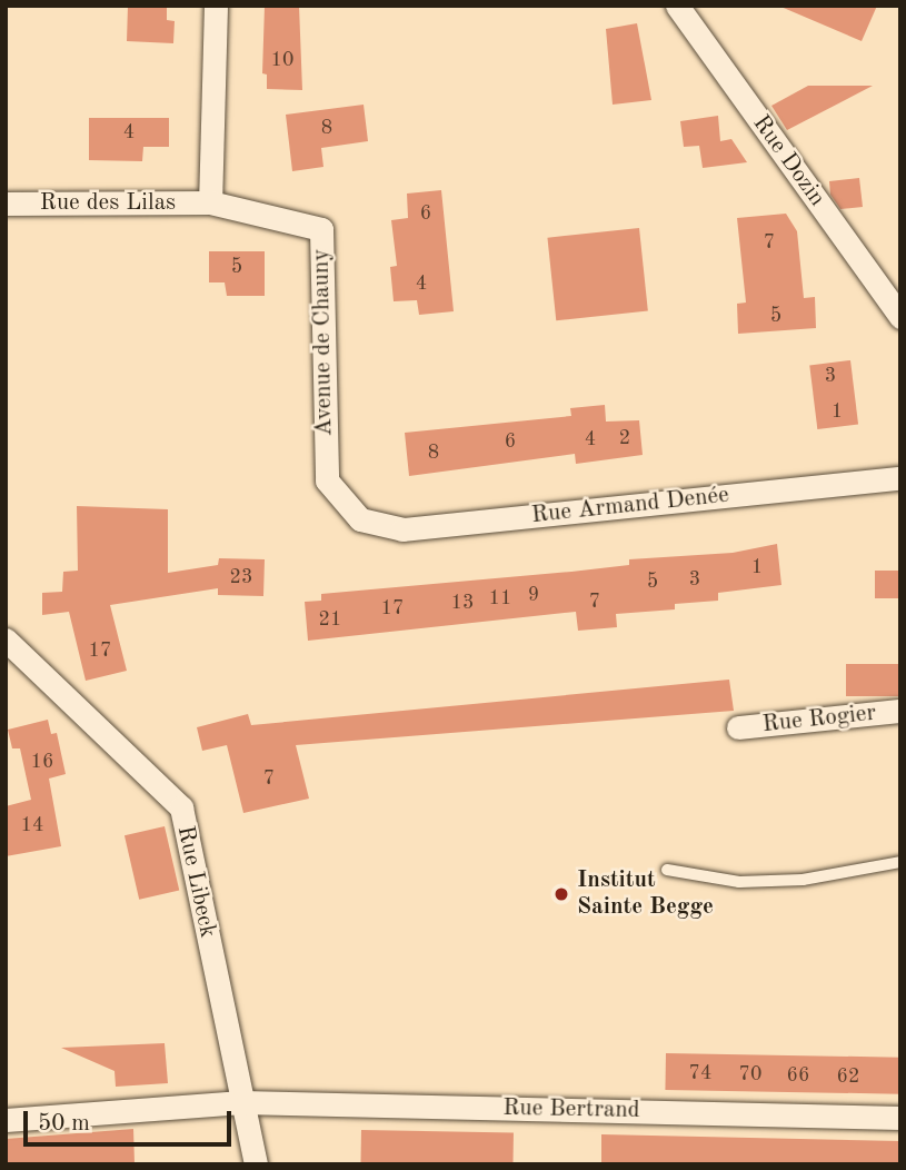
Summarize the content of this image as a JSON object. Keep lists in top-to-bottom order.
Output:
{
  "streets": {
    "street": [
      "Rue Dozin",
      "Rue des Lilas",
      "Avenue de Chauny",
      "Rue Armand Denée",
      "Rue Rogier",
      "Rue Libeck",
      "Rue Bertrand"
    ]
  },
  "crossings": [
    ["Rue des Lilas", "Avenue de Chauny"],
    ["Avenue de Chauny", "Rue Armand Denée"],
    ["Rue Libeck", "Rue Bertrand"]
  ],
  "places": ["Institut Sainte Begge"],
  "house_numbers": [
    "10",
    "8",
    "4",
    "6",
    "7",
    "5",
    "4",
    "5",
    "3",
    "1",
    "2",
    "4",
    "6",
    "8",
    "1",
    "23",
    "3",
    "5",
    "9",
    "11",
    "7",
    "13",
    "17",
    "21",
    "17",
    "16",
    "7",
    "14",
    "74",
    "70",
    "66",
    "62"
  ],
  "scale_bar": "50 m"
}
